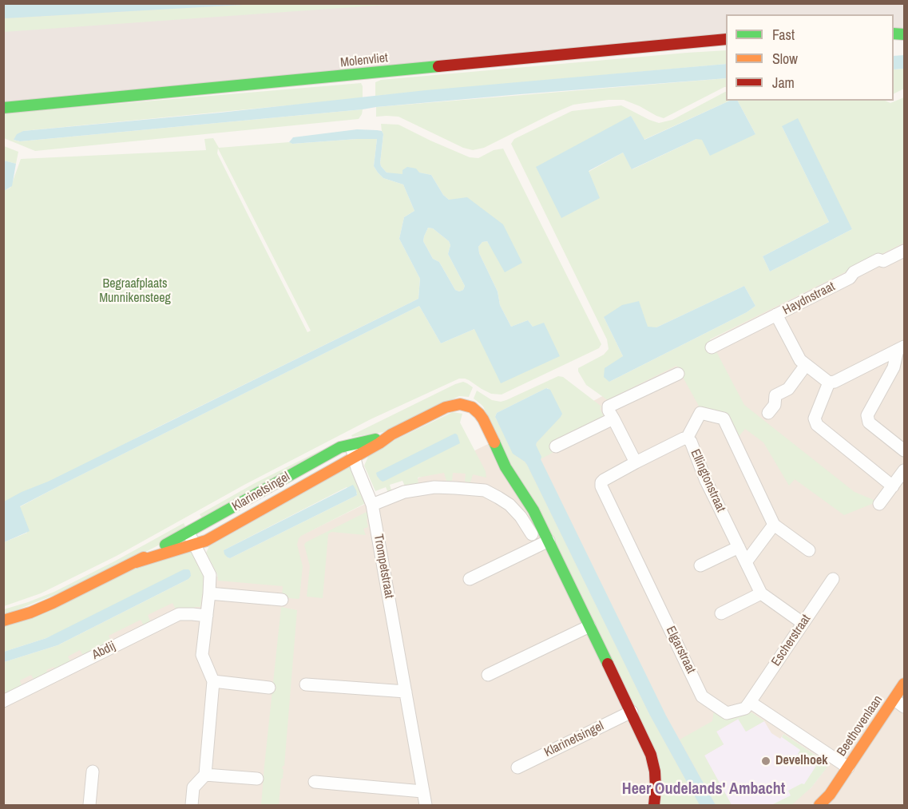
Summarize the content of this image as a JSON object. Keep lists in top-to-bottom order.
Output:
{
  "streets": {
    "street": [
      "Molenvliet",
      "Haydnstraat",
      "Ellingtonstraat",
      "Klarinetsingel",
      "Trompetstraat",
      "Escherstraat",
      "Elgarstraat",
      "Abdij",
      "Beethovenlaan"
    ]
  },
  "crossings": [
    ["Ellingtonstraat", "Escherstraat"],
    ["Ellingtonstraat", "Elgarstraat"],
    ["Klarinetsingel", "Trompetstraat"],
    ["Escherstraat", "Elgarstraat"]
  ],
  "districts": ["Heer Oudelands' Ambacht"],
  "parks": ["Begraafplaats Munnikensteeg"],
  "places": ["Develhoek"],
  "legend": ["Fast", "Slow", "Jam"]
}
